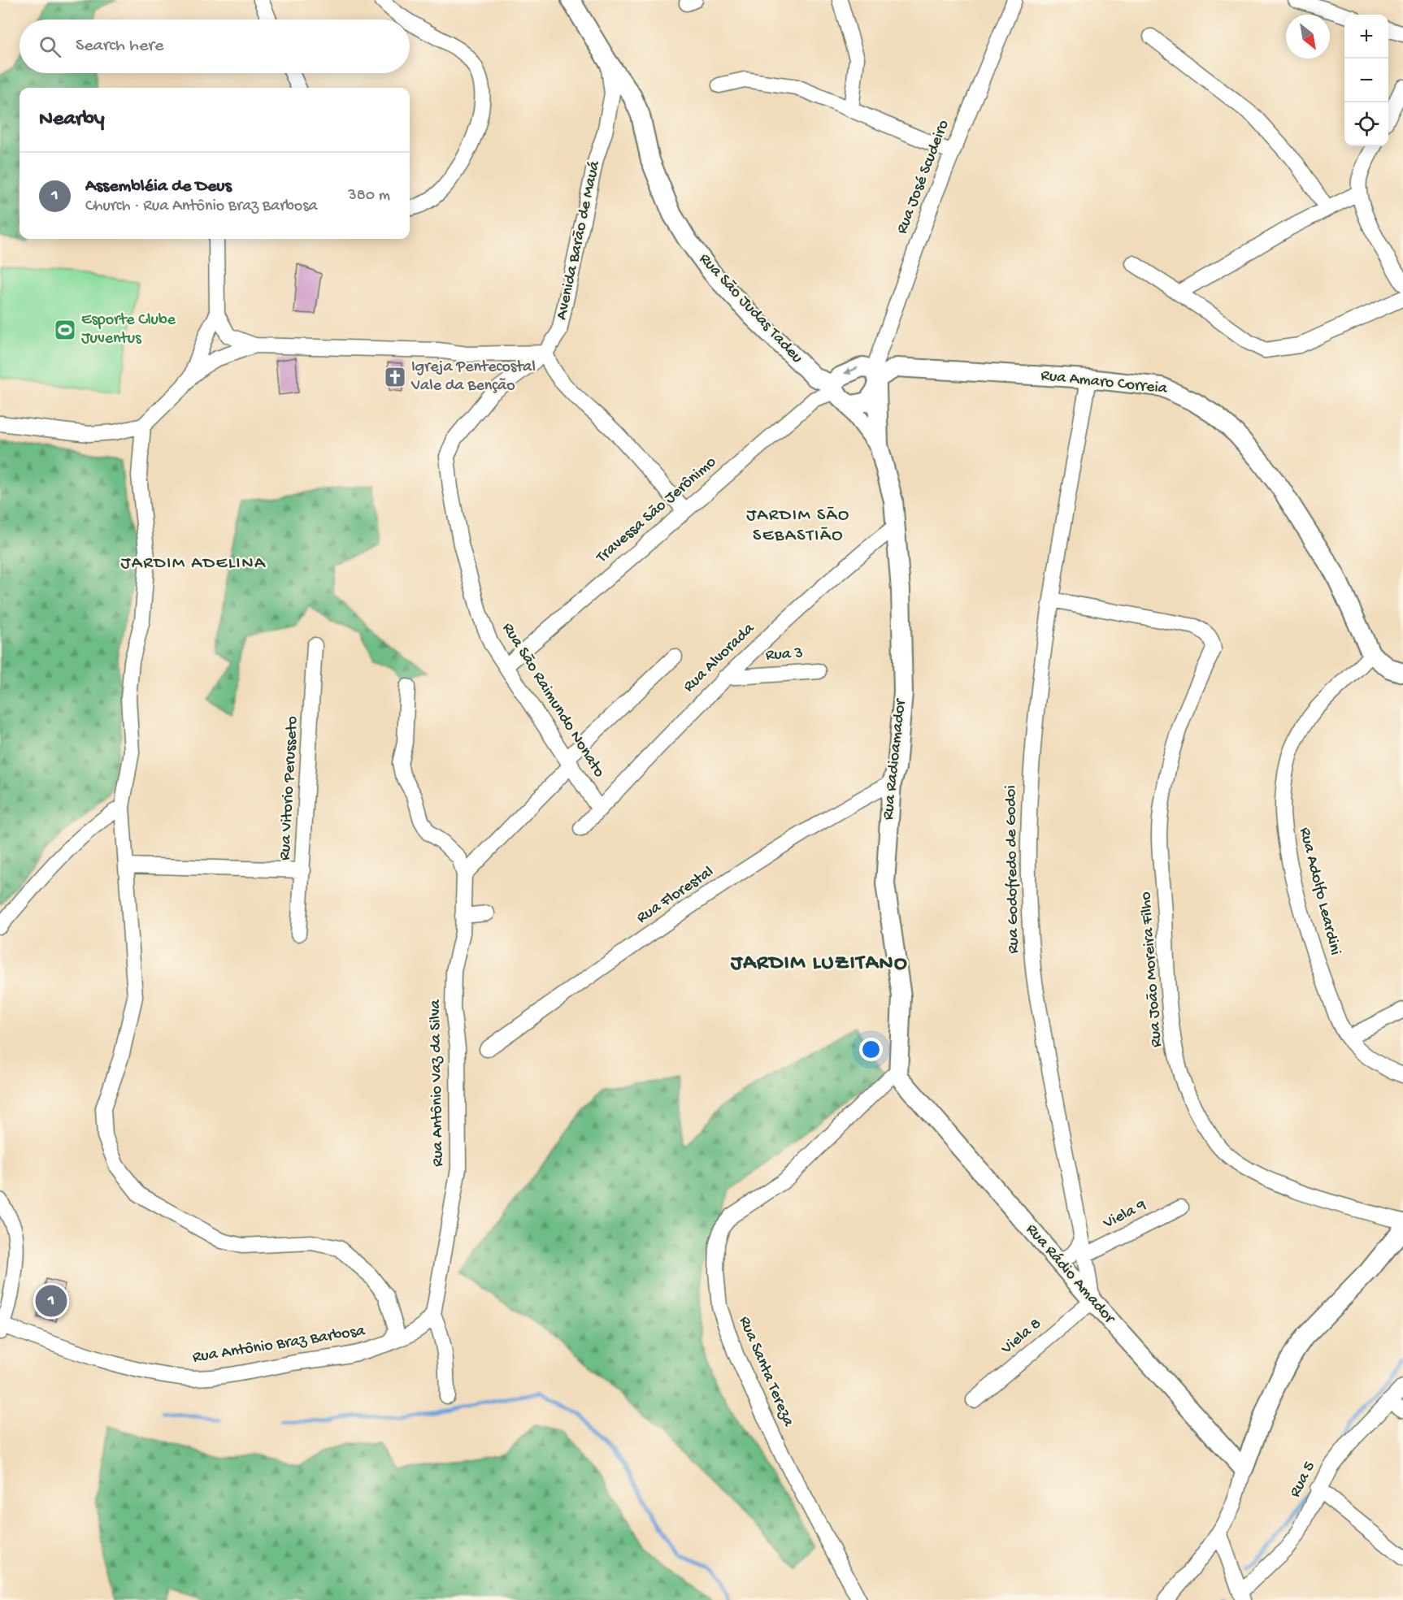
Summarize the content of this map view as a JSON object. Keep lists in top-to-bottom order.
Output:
{
  "streets": {
    "street": [
      "Rua José Scudeiro",
      "Avenida Barão de Mauá",
      "Rua São Judas Tadeu",
      "Rua Amaro Correia",
      "Travessa São Jerônimo",
      "Rua 3",
      "Rua Alvorada",
      "Rua São Raimundo Nonato",
      "Rua Radioamador",
      "Rua Vitorio Perusseto",
      "Rua Godofredo de Godoi",
      "Rua Adolfo Leardini",
      "Rua Florestal",
      "Rua João Moreira Filho",
      "Rua Antônio Vaz da Silva",
      "Viela 9",
      "Rua Rádio Amador",
      "Viela 8",
      "Rua Antônio Braz Barbosa",
      "Rua Santa Tereza",
      "Rua 5"
    ]
  },
  "crossings": [
    ["Rua José Scudeiro", "Rua São Judas Tadeu"],
    ["Rua José Scudeiro", "Rua Amaro Correia"],
    ["Rua José Scudeiro", "Travessa São Jerônimo"],
    ["Rua José Scudeiro", "Rua Radioamador"],
    ["Avenida Barão de Mauá", "Rua São Judas Tadeu"],
    ["Avenida Barão de Mauá", "Rua São Raimundo Nonato"],
    ["Rua São Judas Tadeu", "Rua Amaro Correia"],
    ["Rua São Judas Tadeu", "Travessa São Jerônimo"],
    ["Rua São Judas Tadeu", "Rua Radioamador"],
    ["Rua Amaro Correia", "Travessa São Jerônimo"],
    ["Rua Amaro Correia", "Rua Radioamador"],
    ["Rua Amaro Correia", "Rua Godofredo de Godoi"],
    ["Rua Amaro Correia", "Rua Adolfo Leardini"],
    ["Travessa São Jerônimo", "Rua São Raimundo Nonato"],
    ["Travessa São Jerônimo", "Rua Radioamador"],
    ["Rua 3", "Rua Alvorada"],
    ["Rua Alvorada", "Rua São Raimundo Nonato"],
    ["Rua Alvorada", "Rua Radioamador"],
    ["Rua Radioamador", "Rua Florestal"],
    ["Rua Radioamador", "Rua Rádio Amador"],
    ["Rua Radioamador", "Rua Santa Tereza"],
    ["Rua Godofredo de Godoi", "Rua João Moreira Filho"],
    ["Rua Godofredo de Godoi", "Viela 9"],
    ["Rua Godofredo de Godoi", "Rua Rádio Amador"],
    ["Rua Godofredo de Godoi", "Viela 8"],
    ["Rua Rádio Amador", "Viela 8"],
    ["Rua Rádio Amador", "Rua Santa Tereza"]
  ],
  "districts": ["JARDIM SÃO SEBASTIÃO", "JARDIM ADELINA", "JARDIM LUZITANO"],
  "places": {
    "sports": ["Esporte Clube Juventus"],
    "church": ["Igreja Pentecostal Vale da Benção"]
  },
  "north": "bottom right",
  "page": {
    "map_buttons": ["+", "−"],
    "search": "Search here",
    "heading": "Nearby",
    "list": [
      {
        "mark": "1",
        "name": "Assembléia de Deus",
        "note": "Church · Rua Antônio Braz Barbosa",
        "value": "380 m"
      }
    ],
    "pins": "1"
  }
}
